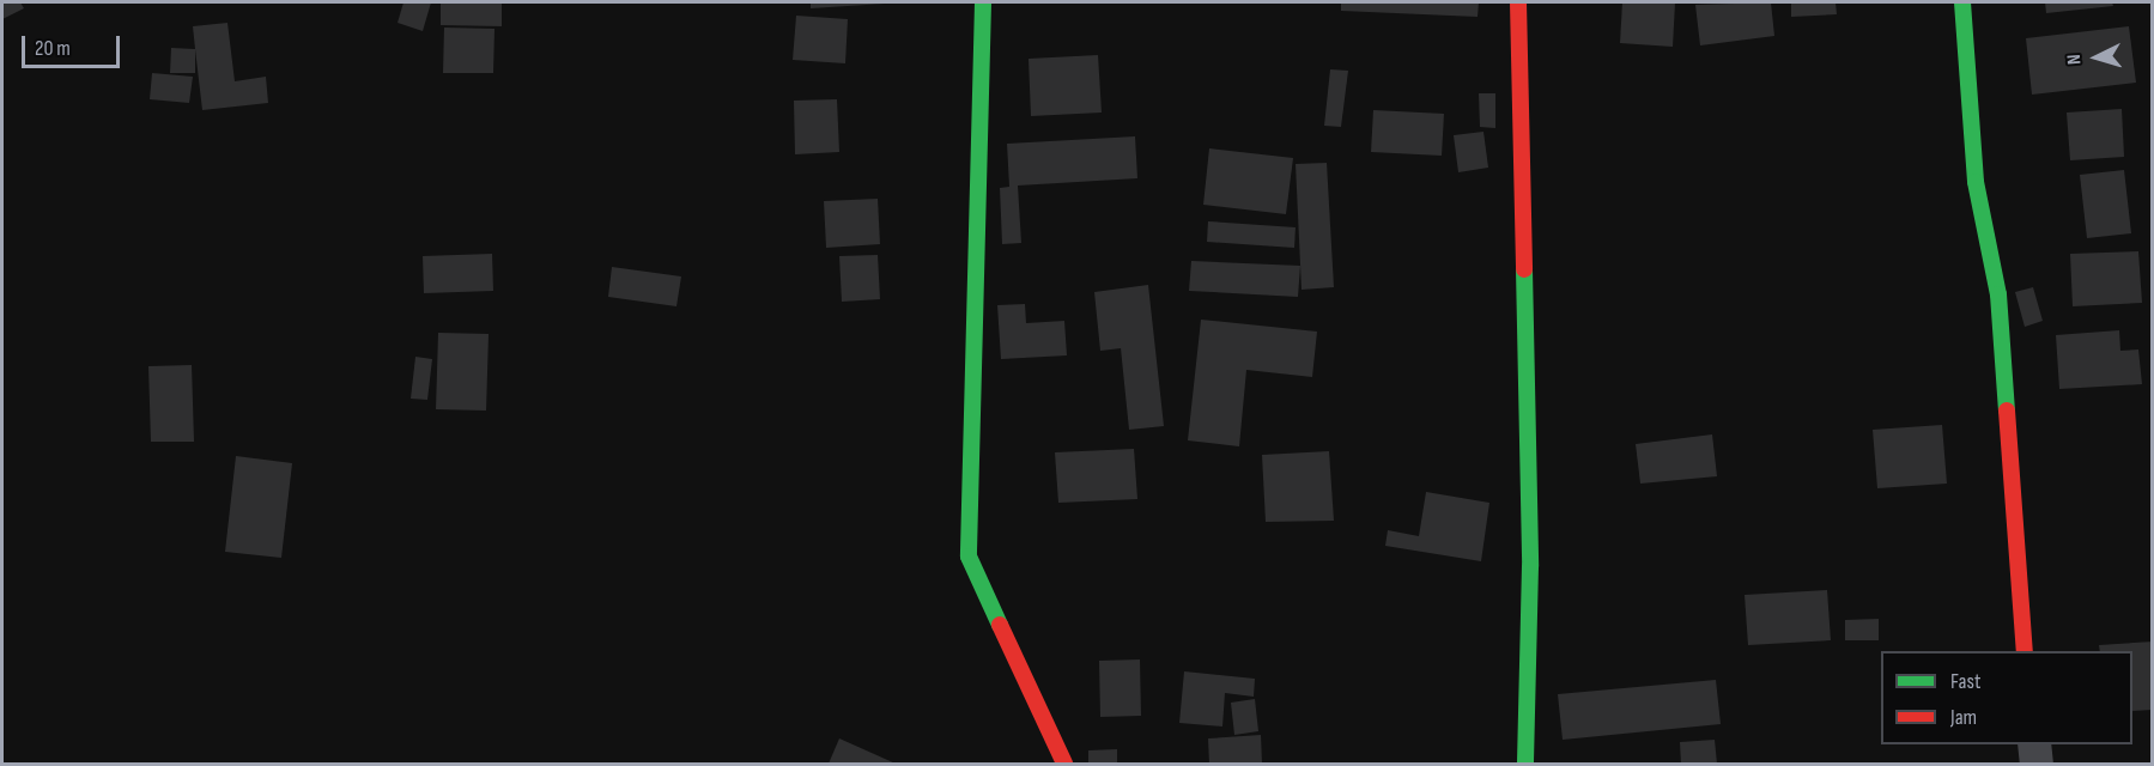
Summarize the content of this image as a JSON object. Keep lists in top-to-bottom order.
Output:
{
  "legend": ["Fast", "Jam"],
  "scale_bar": "20 m",
  "north": "left"
}
